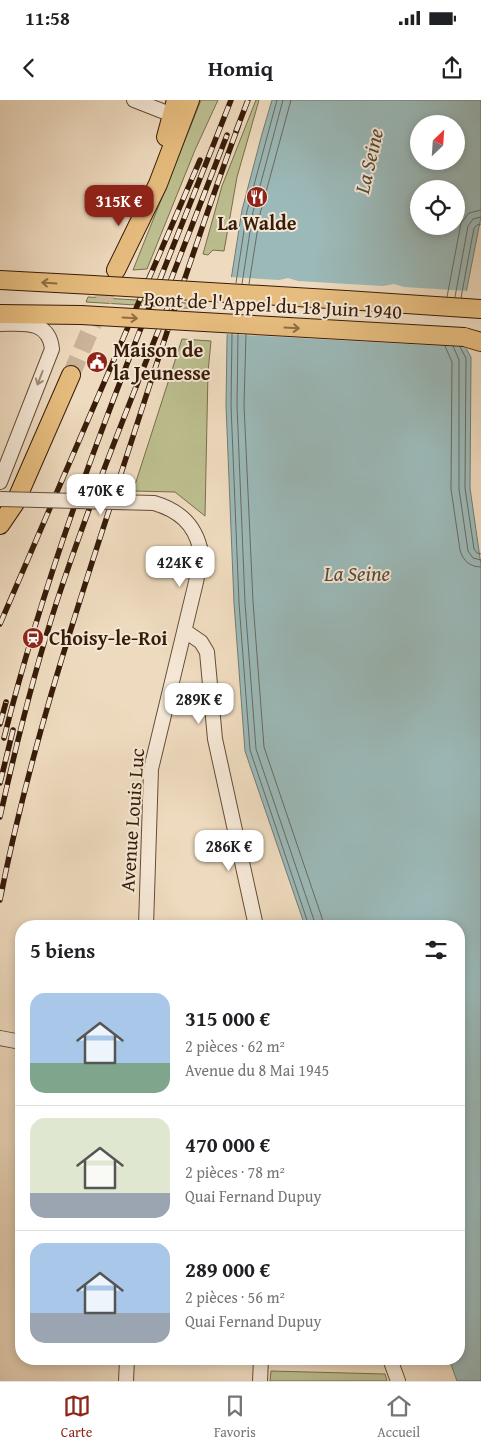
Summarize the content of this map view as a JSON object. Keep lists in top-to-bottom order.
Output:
{
  "streets": {
    "main road": ["Pont de l'Appel du 18 Juin 1940"],
    "street": ["Avenue Louis Luc"]
  },
  "water": ["La Seine"],
  "places": {
    "restaurant": ["La Walde"],
    "public building": ["Maison de la Jeunesse"],
    "station": ["Choisy-le-Roi"]
  },
  "north": "top right",
  "page": {
    "status": "11:58",
    "header": "Homiq",
    "price": [
      "315K €",
      "470K €",
      "424K €",
      "289K €",
      "286K €"
    ],
    "heading": "5 biens",
    "list": [
      {
        "name": "315 000 €",
        "note": "2 pièces · 62 m² · Avenue du 8 Mai 1945"
      },
      {
        "name": "470 000 €",
        "note": "2 pièces · 78 m² · Quai Fernand Dupuy"
      },
      {
        "name": "289 000 €",
        "note": "2 pièces · 56 m² · Quai Fernand Dupuy"
      }
    ],
    "tabs": ["Carte", "Favoris", "Accueil"]
  }
}
